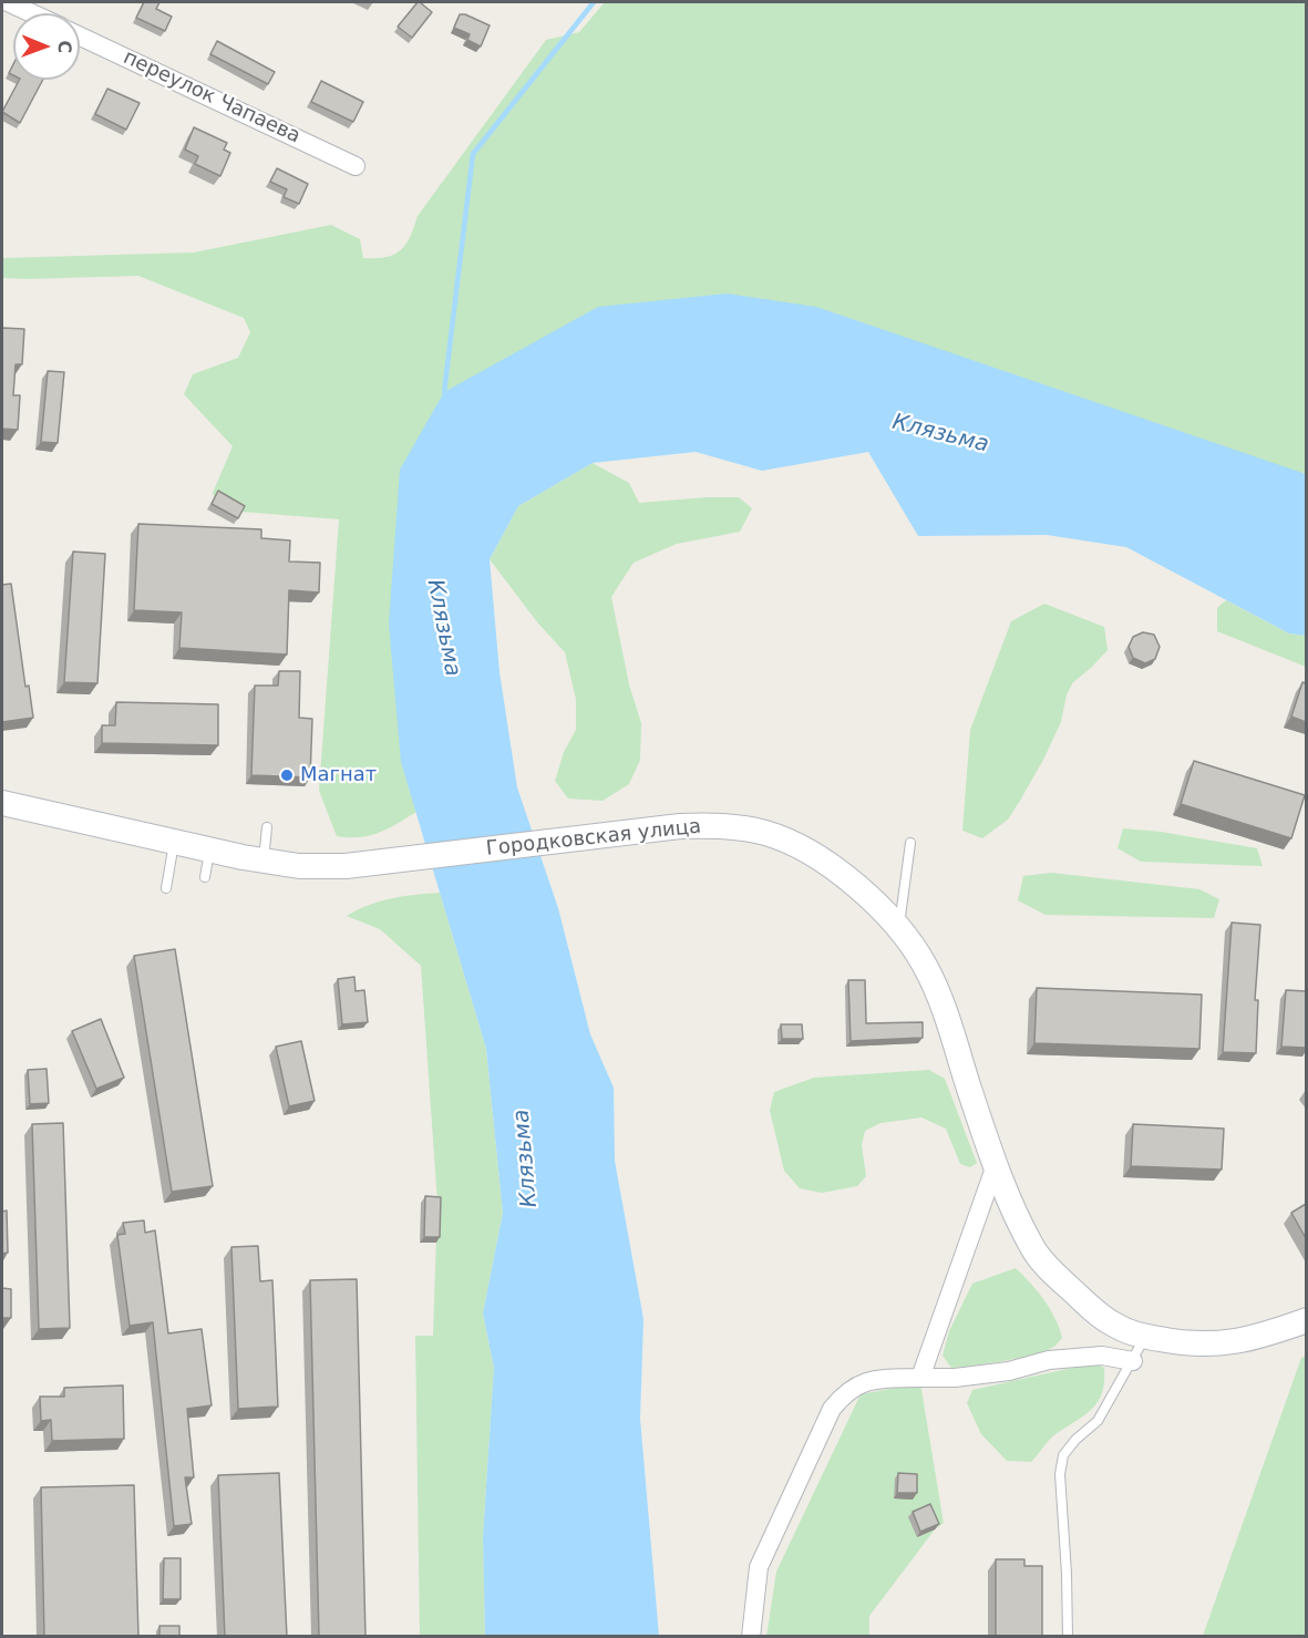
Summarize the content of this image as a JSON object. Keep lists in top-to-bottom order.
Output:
{
  "streets": {
    "main road": ["Городковская улица"],
    "street": ["переулок Чапаева"]
  },
  "water": ["Клязьма"],
  "places": ["Магнат"],
  "north": "right"
}
